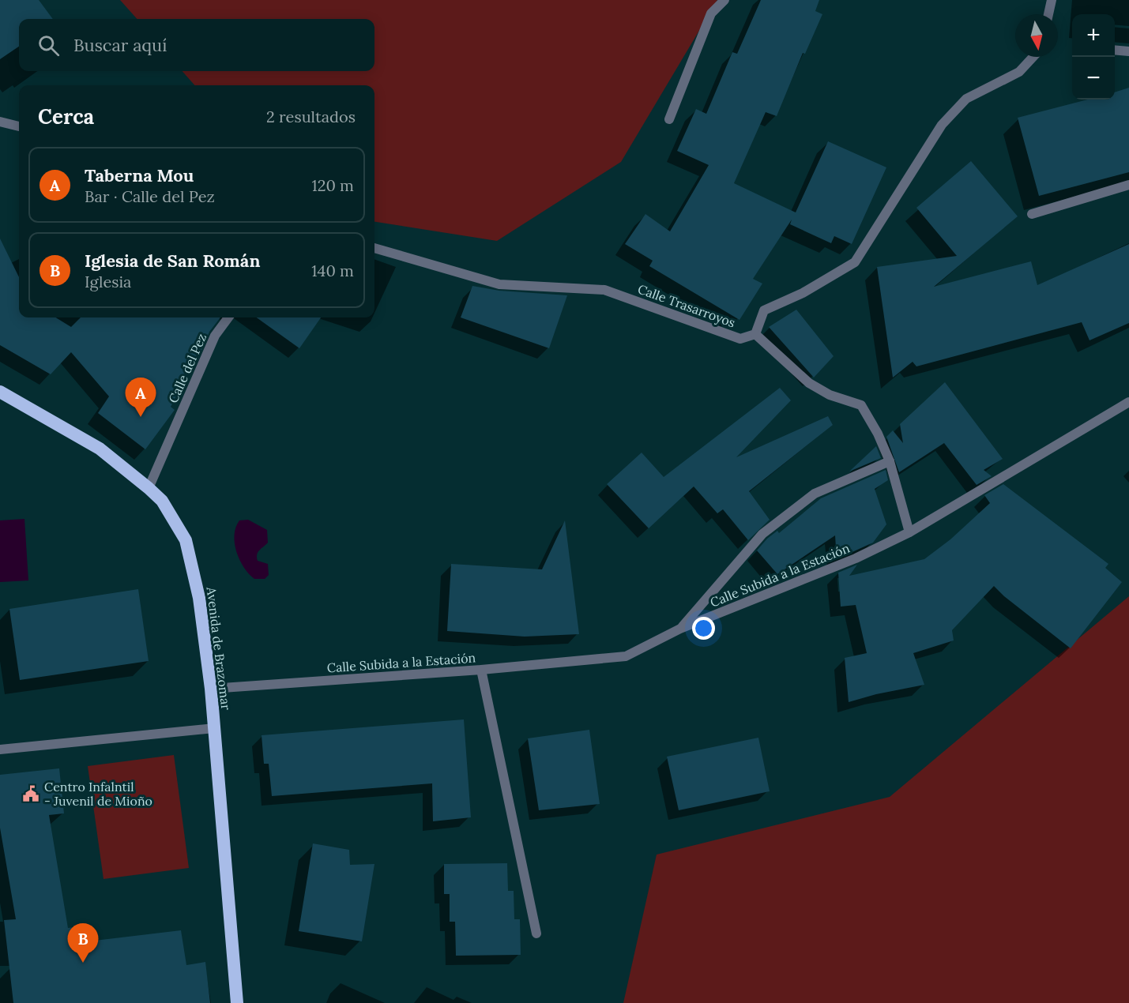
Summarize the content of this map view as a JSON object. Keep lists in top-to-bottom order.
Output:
{
  "streets": {
    "highway": ["Avenida de Brazomar"],
    "street": ["Calle Trasarroyos", "Calle del Pez", "Calle Subida a la Estación"]
  },
  "crossings": [
    ["Calle del Pez", "Avenida de Brazomar"],
    ["Calle Subida a la Estación", "Avenida de Brazomar"]
  ],
  "places": {
    "public building": ["Centro Infalntil - Juvenil de Mioño"]
  },
  "north": "bottom",
  "page": {
    "map_buttons": ["+", "−"],
    "search": "Buscar aquí",
    "heading": ["Cerca", "2 resultados"],
    "list": [
      {
        "mark": "A",
        "name": "Taberna Mou",
        "note": "Bar · Calle del Pez",
        "value": "120 m"
      },
      {
        "mark": "B",
        "name": "Iglesia de San Román",
        "note": "Iglesia",
        "value": "140 m"
      }
    ],
    "pins": ["A", "B"]
  }
}
